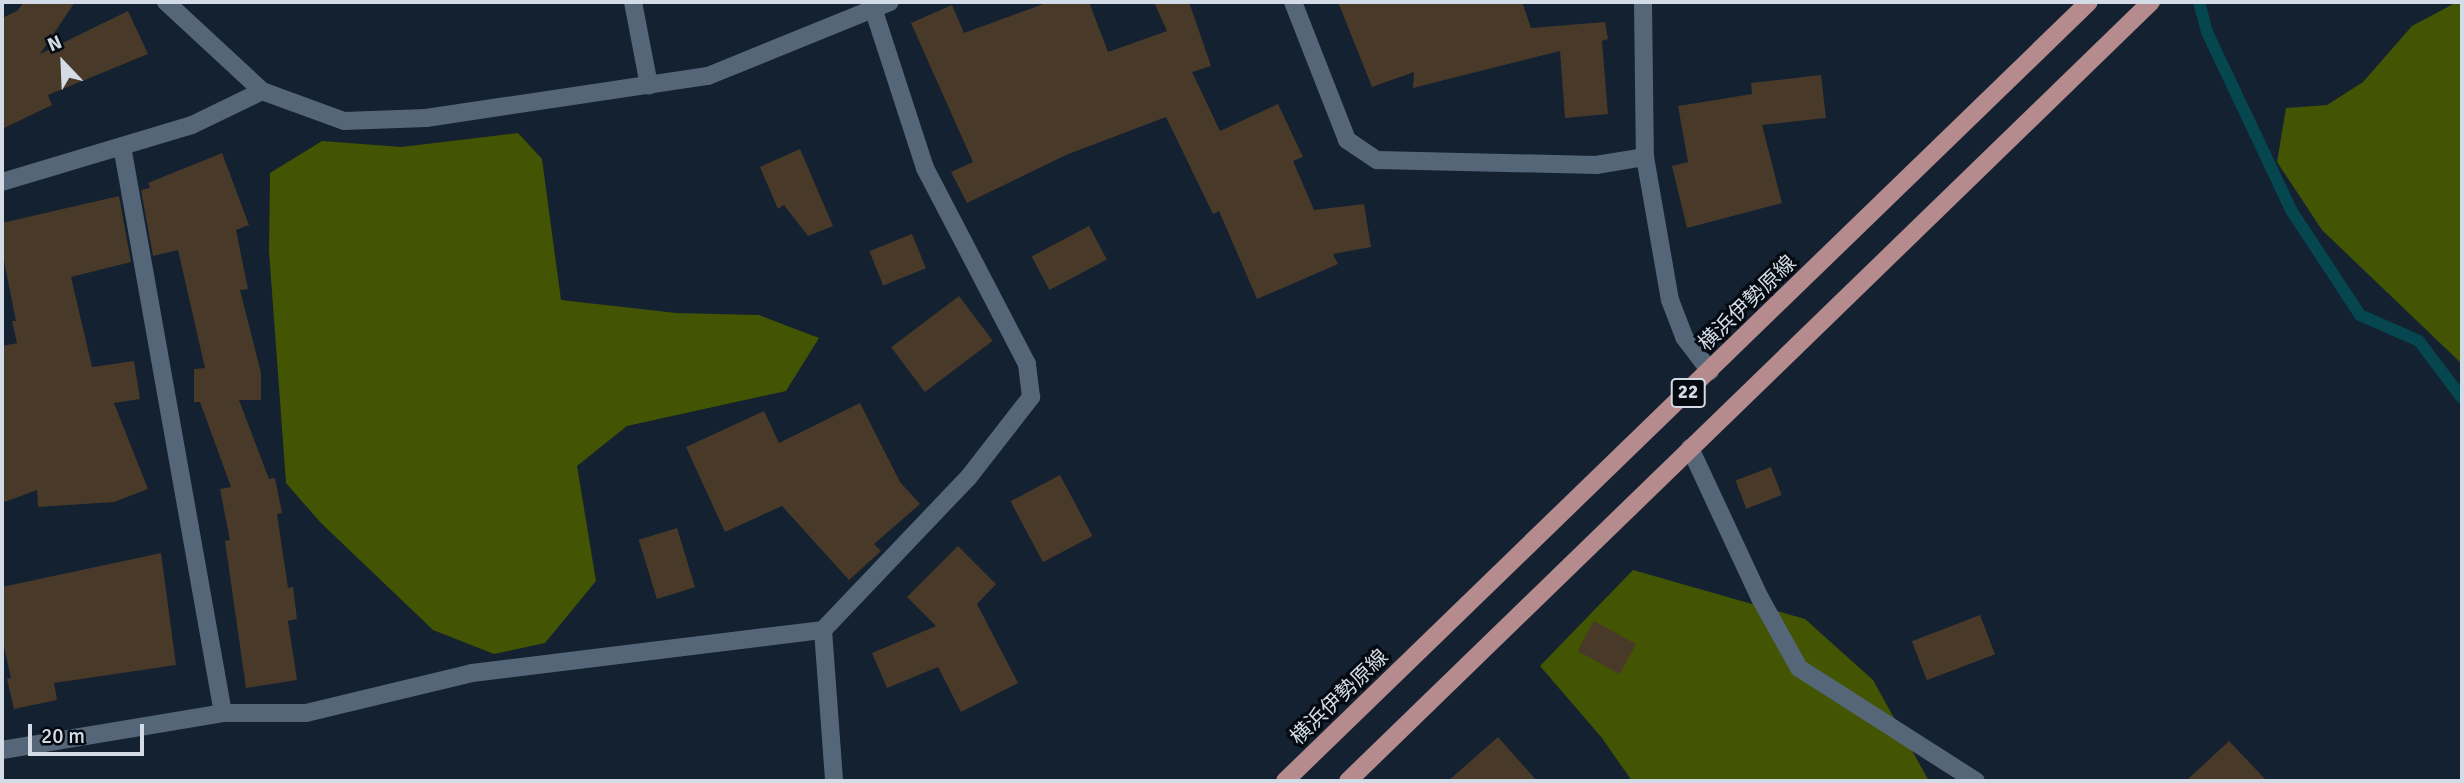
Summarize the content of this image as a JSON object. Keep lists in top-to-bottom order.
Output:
{
  "streets": {
    "main road": ["横浜伊勢原線", "22"]
  },
  "scale_bar": "20 m",
  "north": "top left"
}
